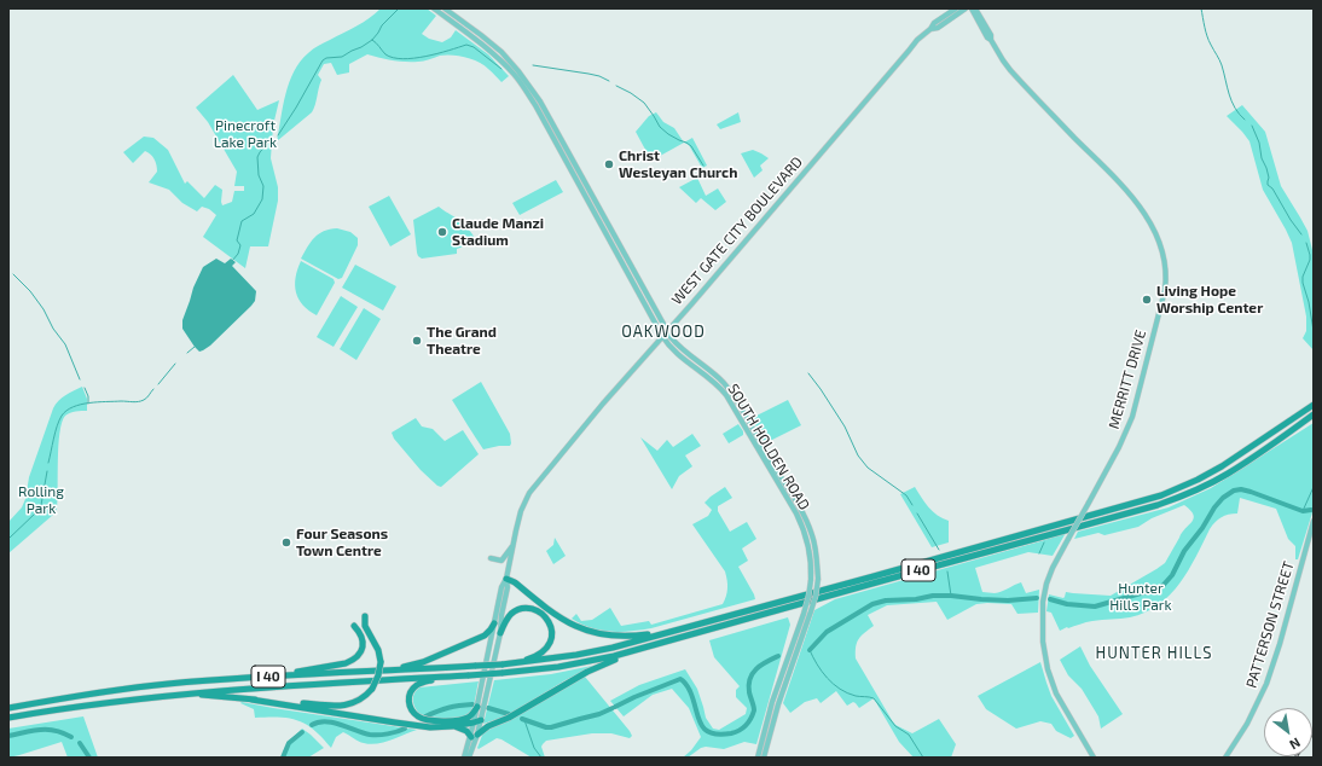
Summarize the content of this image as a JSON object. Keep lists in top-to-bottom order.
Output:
{
  "streets": {
    "highway": ["I 40"],
    "main road": [
      "WEST GATE CITY BOULEVARD",
      "MERRITT DRIVE",
      "SOUTH HOLDEN ROAD",
      "PATTERSON STREET"
    ]
  },
  "crossings": [
    ["WEST GATE CITY BOULEVARD", "SOUTH HOLDEN ROAD"]
  ],
  "districts": ["OAKWOOD", "HUNTER HILLS"],
  "parks": ["Pinecroft Lake Park", "Rolling Park", "Hunter Hills Park"],
  "places": [
    "Christ Wesleyan Church",
    "Claude Manzi Stadium",
    "Living Hope Worship Center",
    "The Grand Theatre",
    "Four Seasons Town Centre"
  ],
  "north": "bottom right"
}
